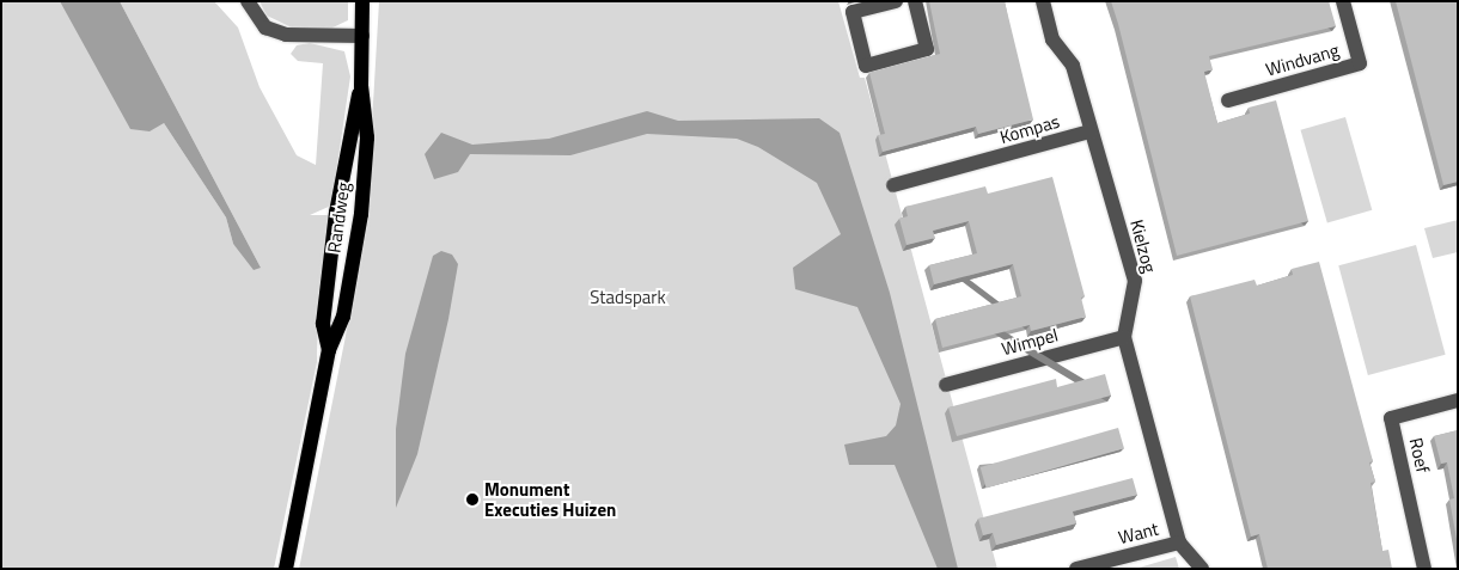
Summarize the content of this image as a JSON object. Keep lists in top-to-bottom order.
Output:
{
  "streets": {
    "main road": ["Randweg"],
    "street": [
      "Windvang",
      "Kompas",
      "Kielzog",
      "Wimpel",
      "Roef",
      "Want"
    ]
  },
  "crossings": [
    ["Kompas", "Kielzog"],
    ["Kielzog", "Wimpel"],
    ["Kielzog", "Want"]
  ],
  "parks": ["Stadspark"],
  "places": ["Monument Executies Huizen"]
}
